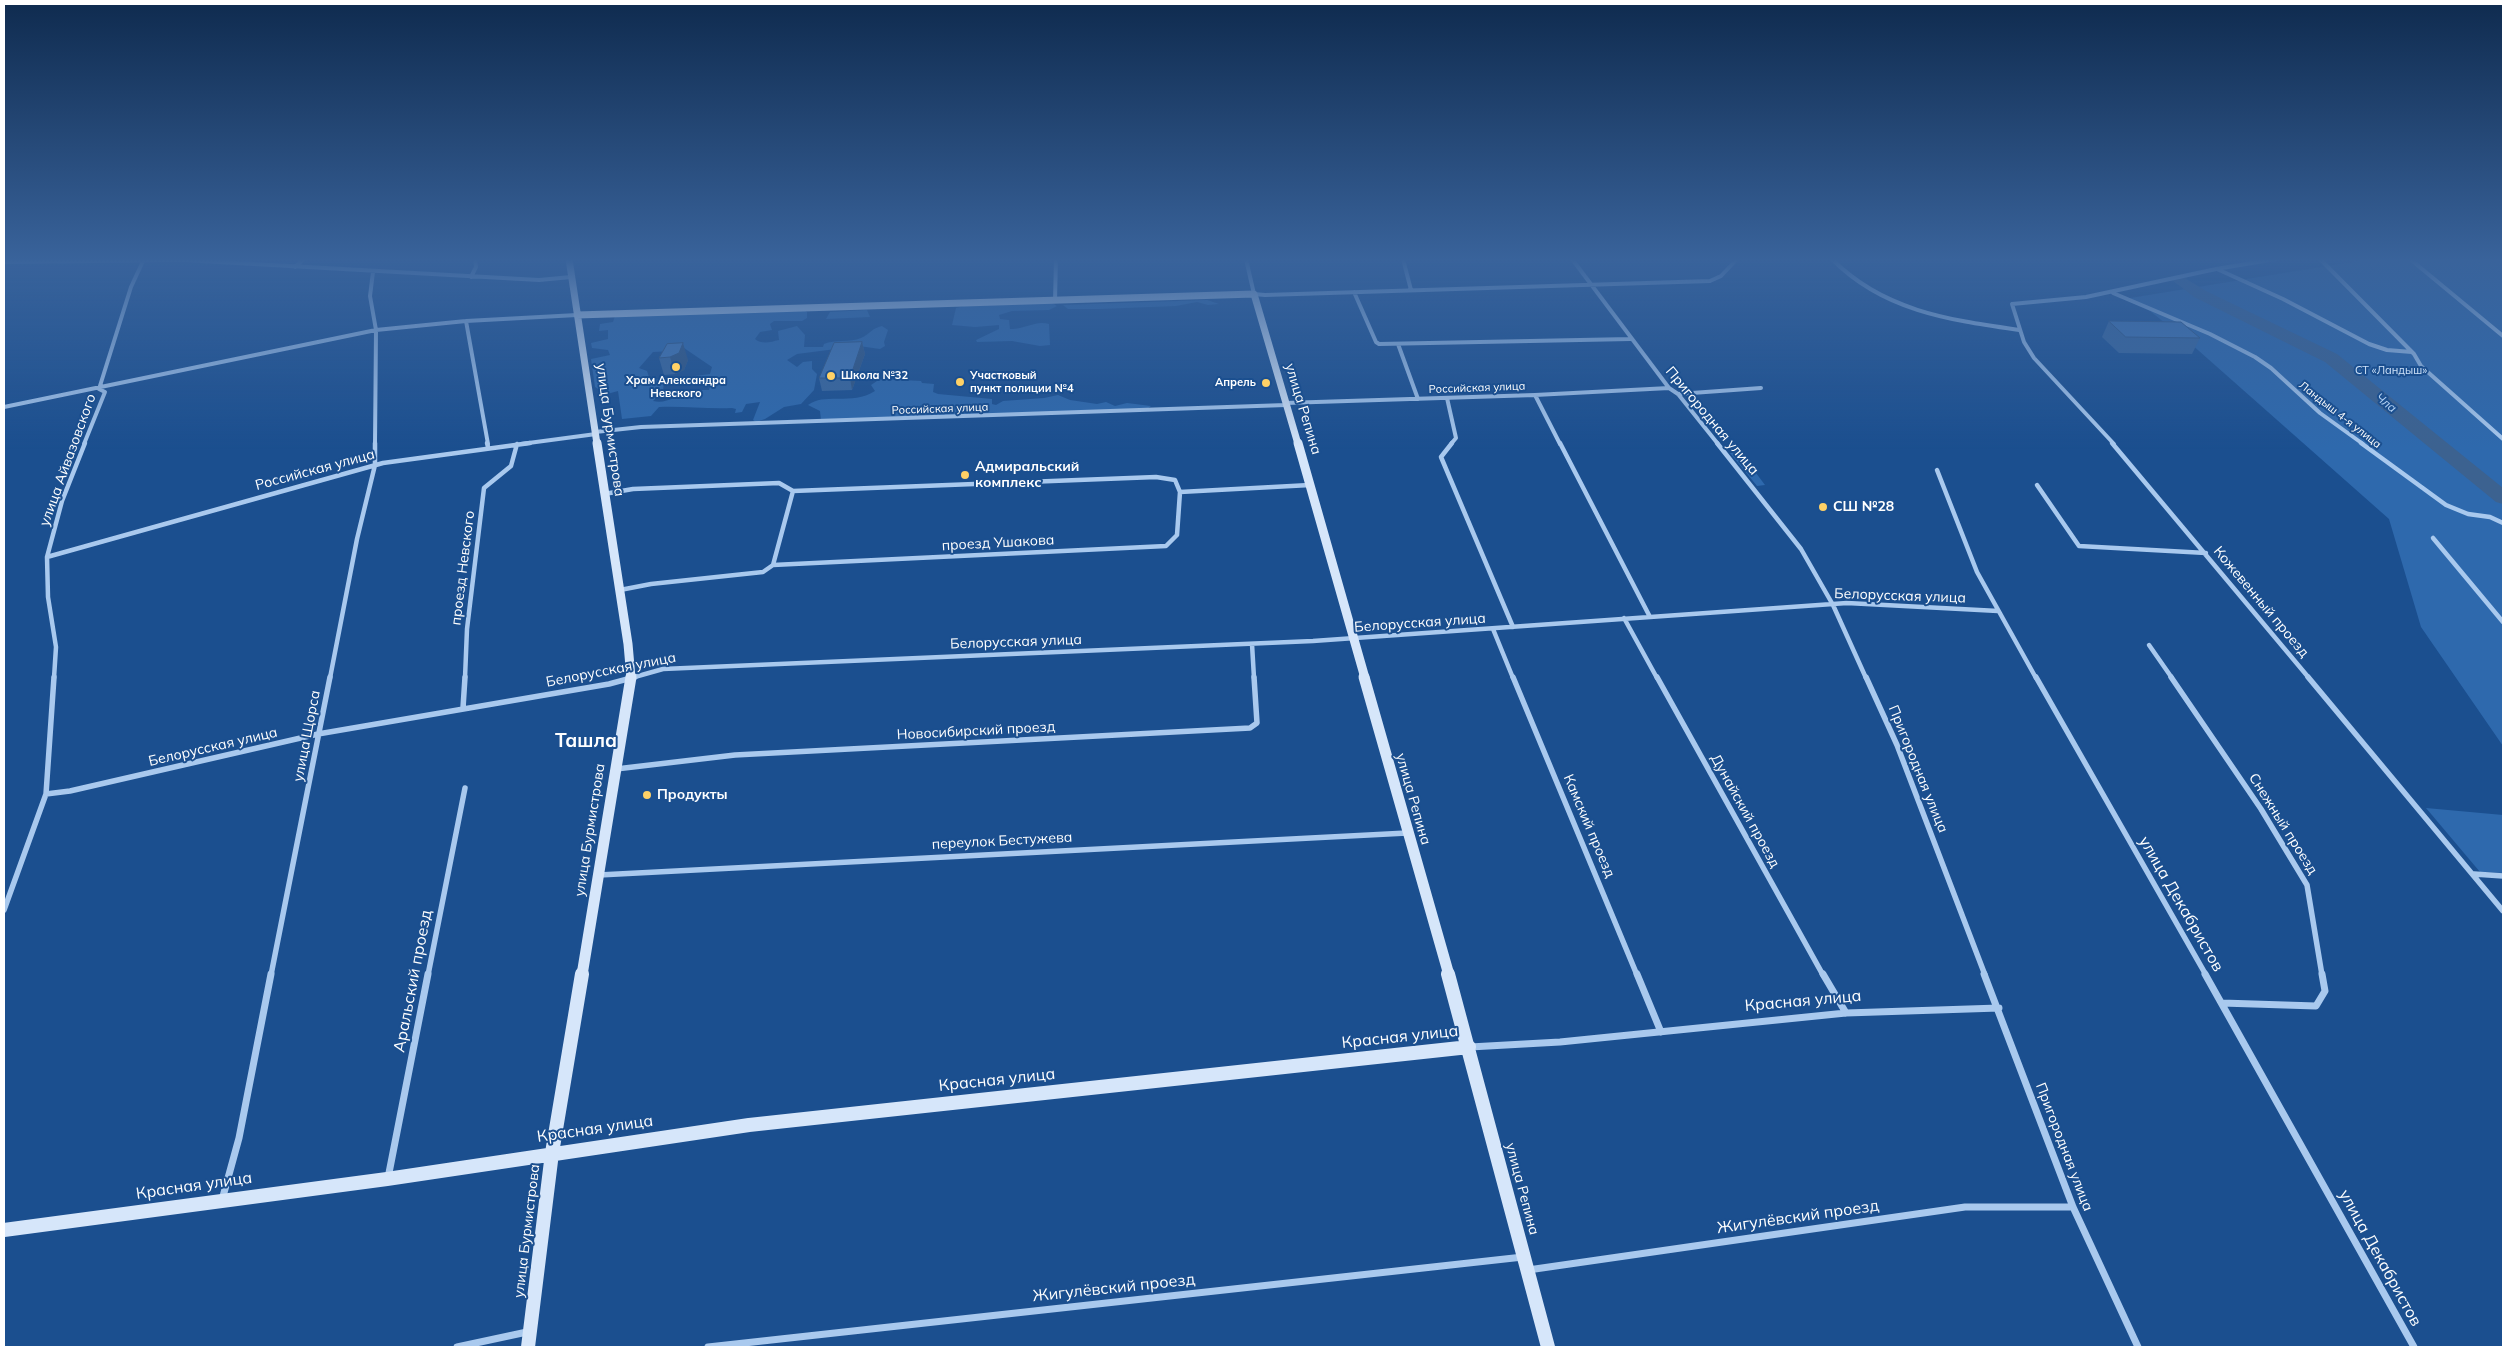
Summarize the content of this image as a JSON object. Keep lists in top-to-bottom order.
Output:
{
  "streets": {
    "street": [
      "Российская улица",
      "улица Репина",
      "Ландыш 4-я улица",
      "Пригородная улица",
      "улица Бурмистрова",
      "улица Айвазовского",
      "проезд Ушакова",
      "проезд Невского",
      "Белорусская улица",
      "Кожевенный проезд",
      "Новосибирский проезд",
      "улица Щорса",
      "Дунайский проезд",
      "Снежный проезд",
      "Камский проезд",
      "переулок Бестужева",
      "улица Декабристов",
      "Аральский проезд",
      "Красная улица",
      "Жигулёвский проезд"
    ]
  },
  "crossings": [
    ["Российская улица", "улица Репина"],
    ["Российская улица", "Пригородная улица"],
    ["Российская улица", "улица Бурмистрова"],
    ["Российская улица", "улица Айвазовского"],
    ["Российская улица", "проезд Невского"],
    ["Российская улица", "улица Щорса"],
    ["улица Репина", "Белорусская улица"],
    ["улица Репина", "переулок Бестужева"],
    ["улица Репина", "Красная улица"],
    ["улица Репина", "Жигулёвский проезд"],
    ["Пригородная улица", "Белорусская улица"],
    ["Пригородная улица", "Красная улица"],
    ["Пригородная улица", "Жигулёвский проезд"],
    ["улица Бурмистрова", "проезд Ушакова"],
    ["улица Бурмистрова", "Белорусская улица"],
    ["улица Бурмистрова", "Новосибирский проезд"],
    ["улица Бурмистрова", "переулок Бестужева"],
    ["улица Бурмистрова", "Красная улица"],
    ["улица Айвазовского", "Белорусская улица"],
    ["проезд Невского", "Белорусская улица"],
    ["Белорусская улица", "Новосибирский проезд"],
    ["Белорусская улица", "улица Щорса"],
    ["Белорусская улица", "Дунайский проезд"],
    ["Белорусская улица", "Камский проезд"],
    ["Белорусская улица", "улица Декабристов"],
    ["улица Щорса", "Красная улица"],
    ["Дунайский проезд", "Красная улица"],
    ["Снежный проезд", "улица Декабристов"],
    ["Камский проезд", "Красная улица"],
    ["Аральский проезд", "Красная улица"]
  ],
  "districts": ["Ташла"],
  "water": ["Чла"],
  "parks": ["СТ «Ландыш»"],
  "places": [
    "Храм Александра Невского",
    "Школа №32",
    "Участковый пункт полиции №4",
    "Апрель",
    "Адмиральский комплекс",
    "СШ №28",
    "Продукты"
  ]
}
